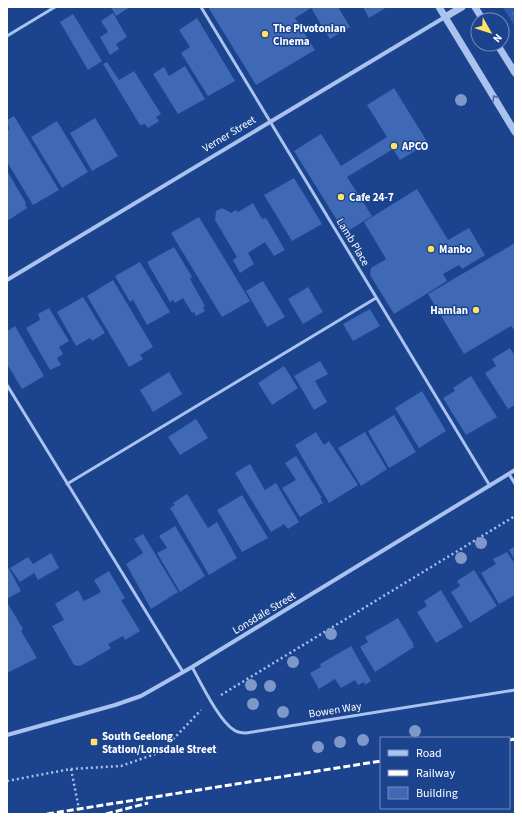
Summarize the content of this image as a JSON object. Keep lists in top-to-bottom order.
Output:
{
  "streets": {
    "street": ["Verner Street", "Lonsdale Street"],
    "lane": ["Lamb Place", "Bowen Way"]
  },
  "crossings": [
    ["Verner Street", "Lamb Place"],
    ["Lamb Place", "Lonsdale Street"],
    ["Lonsdale Street", "Bowen Way"]
  ],
  "places": {
    "other": [
      "The Pivotonian Cinema",
      "APCO",
      "Cafe 24-7",
      "Manbo",
      "Hamlan"
    ],
    "transit": ["South Geelong Station/Lonsdale Street"]
  },
  "legend": ["Road", "Railway", "Building"],
  "north": "bottom right"
}
